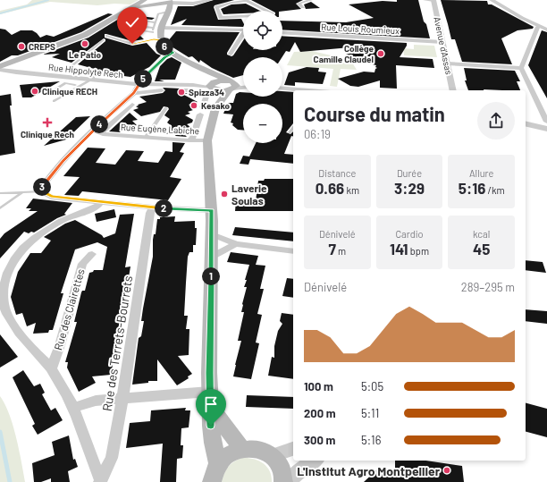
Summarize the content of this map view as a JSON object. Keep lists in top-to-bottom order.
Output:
{
  "streets": {
    "street": [
      "Rue Louis Roumieux",
      "Avenue d'Assas",
      "Rue Hippolyte Rech",
      "Rue Eugène Labiche",
      "Rue des Clairettes",
      "Rue des Terrets-Bourrets"
    ]
  },
  "crossings": [
    ["Rue Louis Roumieux", "Avenue d'Assas"]
  ],
  "places": {
    "other": [
      "Le Patio",
      "CREPS",
      "Collège Camille Claudel",
      "Clinique RECH",
      "Spizza34",
      "Kesako",
      "Laverie Soulas",
      "L'Institut Agro Montpellier"
    ],
    "health": ["Clinique Rech"]
  },
  "page": {
    "map_buttons": ["+", "−"],
    "pins": [
      "6",
      "5",
      "4",
      "3",
      "2",
      "1"
    ],
    "heading": ["Course du matin", "06:19"],
    "stats": [
      ["Distance", "0.66 km"],
      ["Durée", "3:29"],
      ["Allure", "5:16 /km"],
      ["Dénivelé", "7 m"],
      ["Cardio", "141 bpm"],
      ["kcal", "45"]
    ],
    "chart": ["Dénivelé", "289–295 m"],
    "list": [
      {
        "name": "100 m",
        "note": "5:05"
      },
      {
        "name": "200 m",
        "note": "5:11"
      },
      {
        "name": "300 m",
        "note": "5:16"
      }
    ]
  }
}
